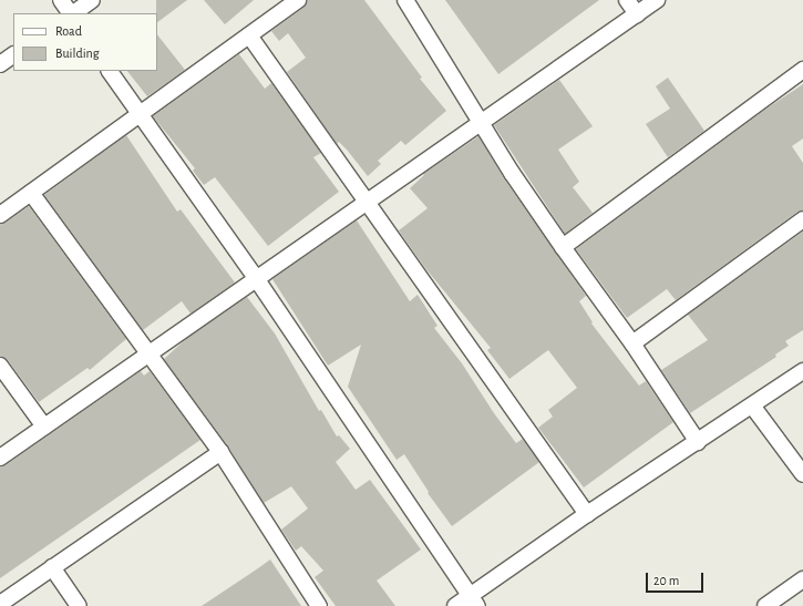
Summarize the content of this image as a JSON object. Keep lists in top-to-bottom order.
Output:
{
  "legend": ["Road", "Building"],
  "scale_bar": "20 m"
}
